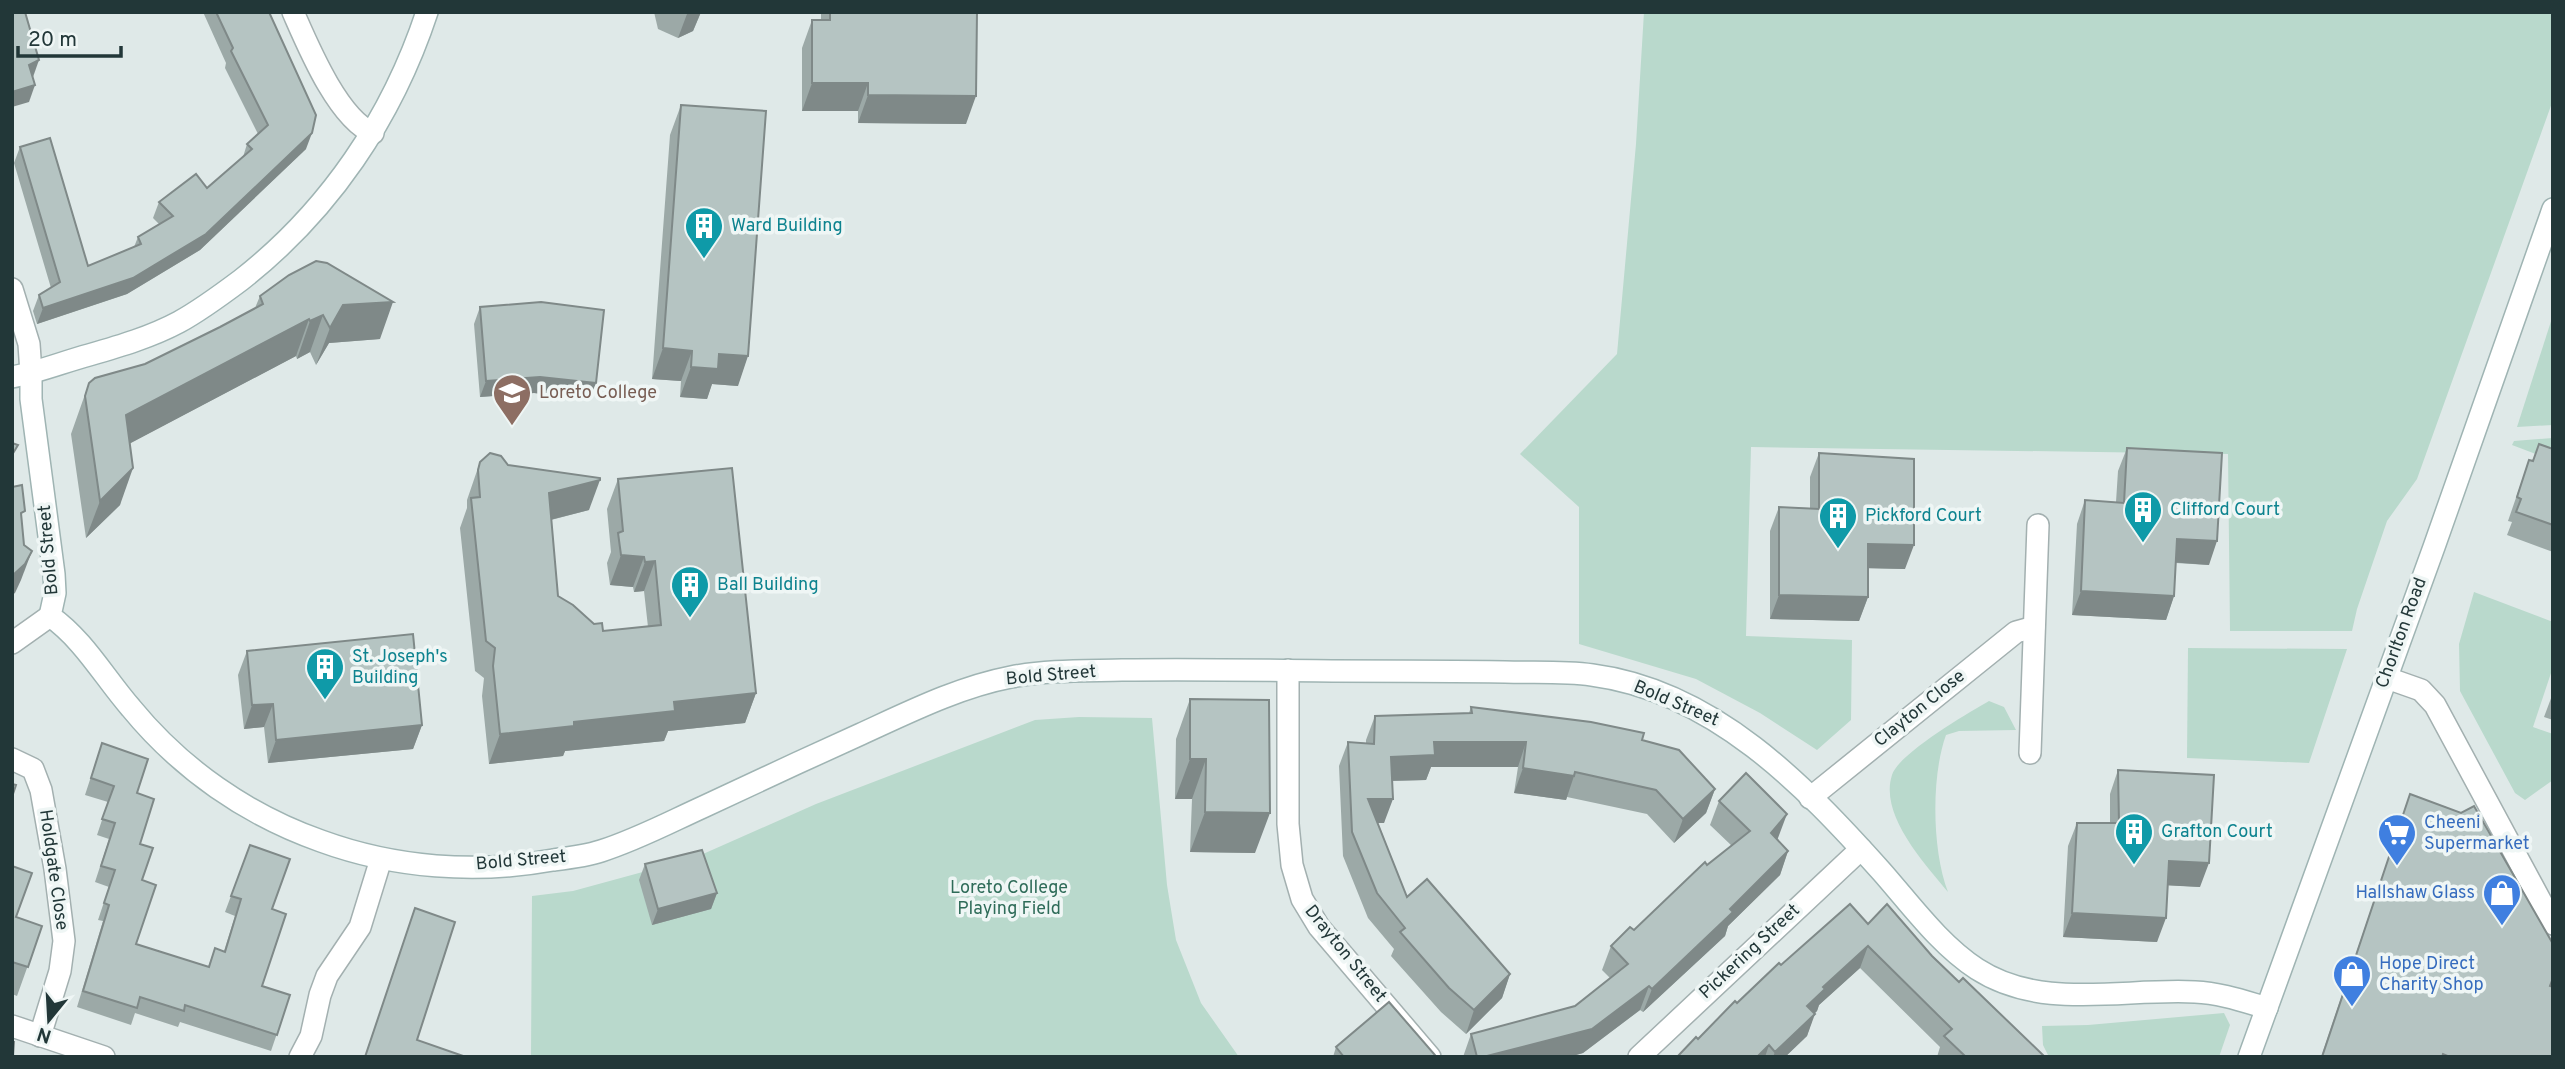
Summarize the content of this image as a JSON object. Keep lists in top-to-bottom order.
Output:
{
  "streets": {
    "street": [
      "Bold Street",
      "Chorlton Road",
      "Clayton Close",
      "Holdgate Close",
      "Pickering Street",
      "Drayton Street"
    ]
  },
  "crossings": [
    ["Bold Street", "Chorlton Road"],
    ["Bold Street", "Clayton Close"],
    ["Bold Street", "Pickering Street"],
    ["Bold Street", "Drayton Street"]
  ],
  "parks": ["Loreto College Playing Field"],
  "places": {
    "building": [
      "Ward Building",
      "Clifford Court",
      "Pickford Court",
      "Ball Building",
      "St. Joseph's Building",
      "Grafton Court"
    ],
    "school or university": ["Loreto College"],
    "supermarket": ["Cheeni Supermarket"],
    "shop": ["Hallshaw Glass", "Hope Direct Charity Shop"]
  },
  "scale_bar": "20 m",
  "north": "bottom"
}
